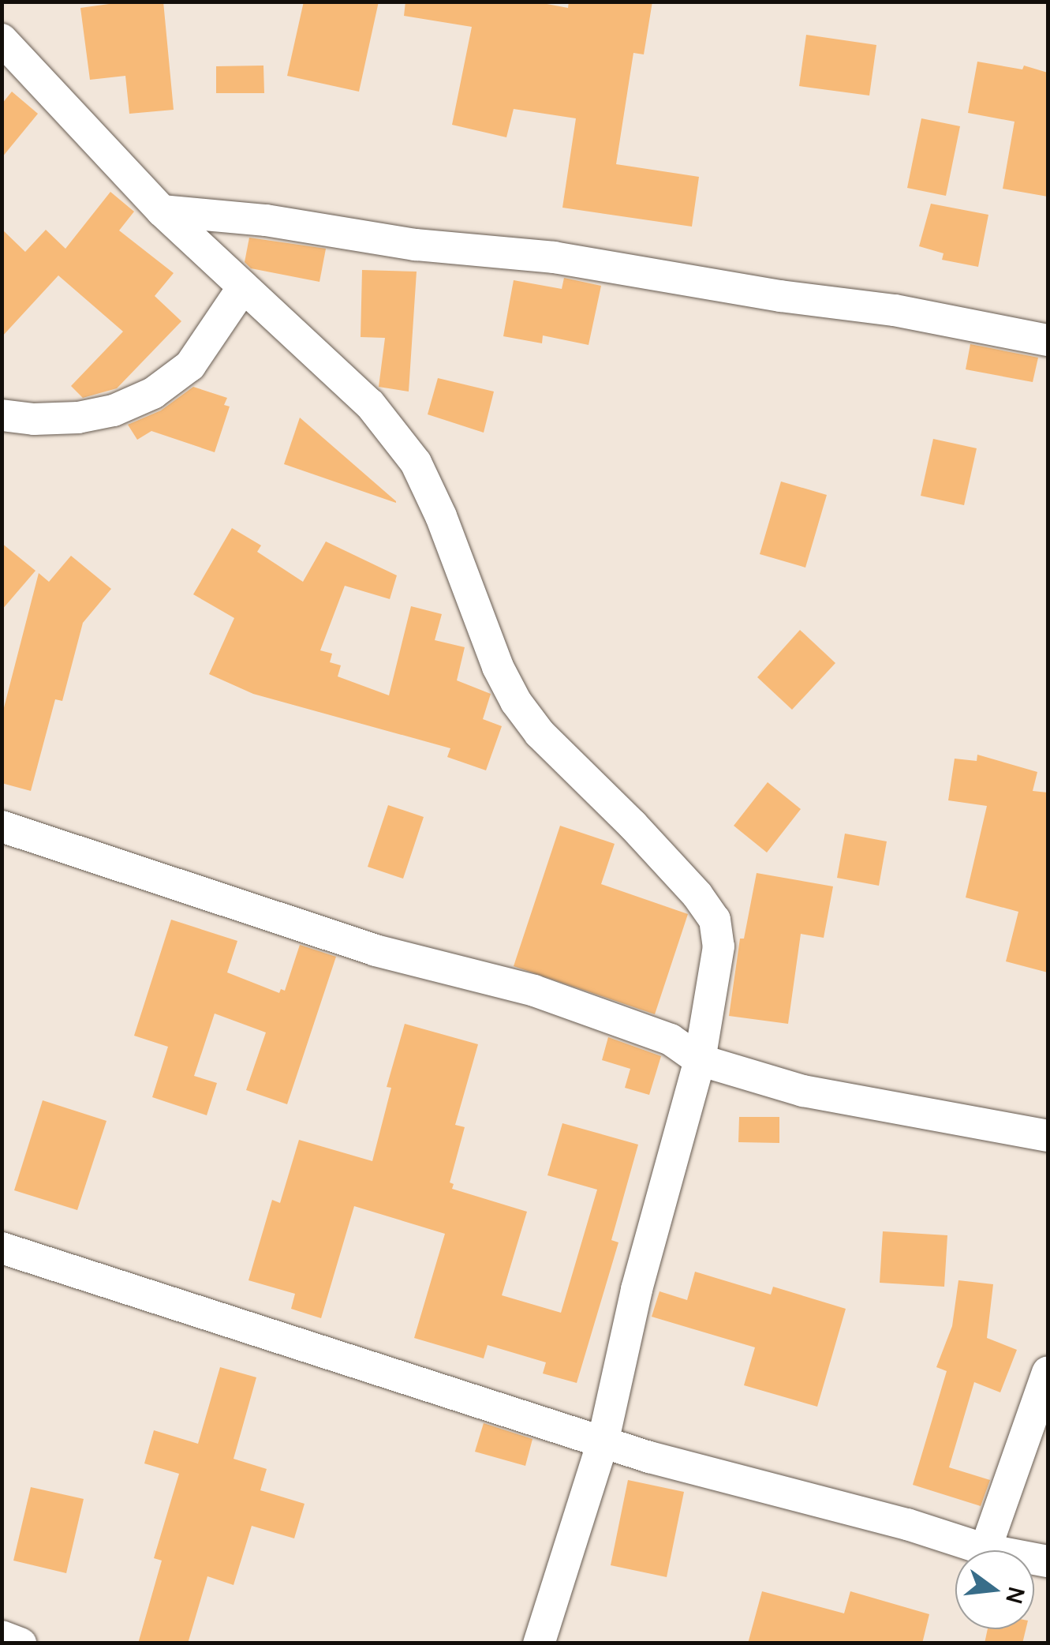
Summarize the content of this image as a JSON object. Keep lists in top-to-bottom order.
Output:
{
  "north": "right"
}
